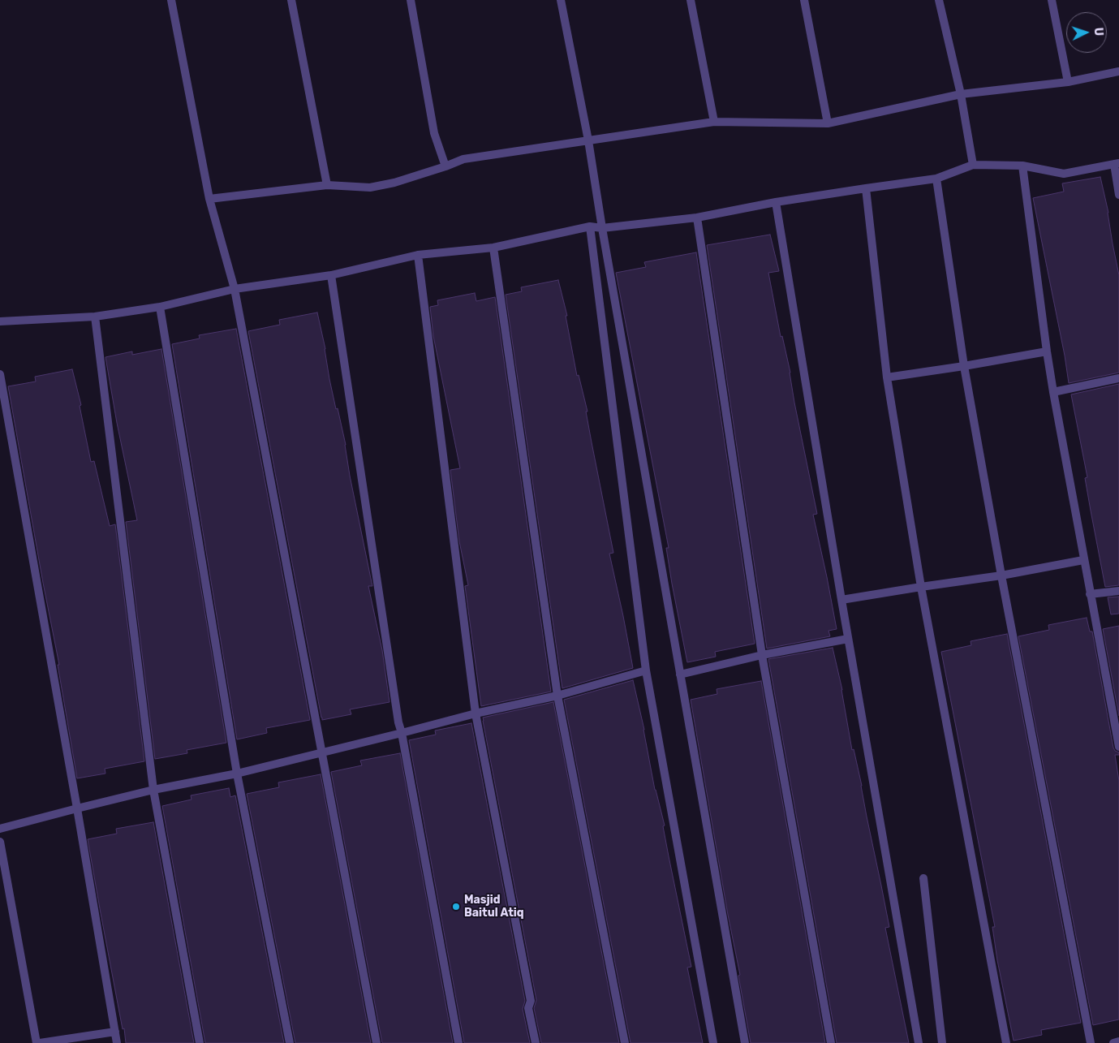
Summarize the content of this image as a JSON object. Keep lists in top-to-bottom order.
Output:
{
  "places": ["Masjid Baitul Atiq"],
  "north": "right"
}
